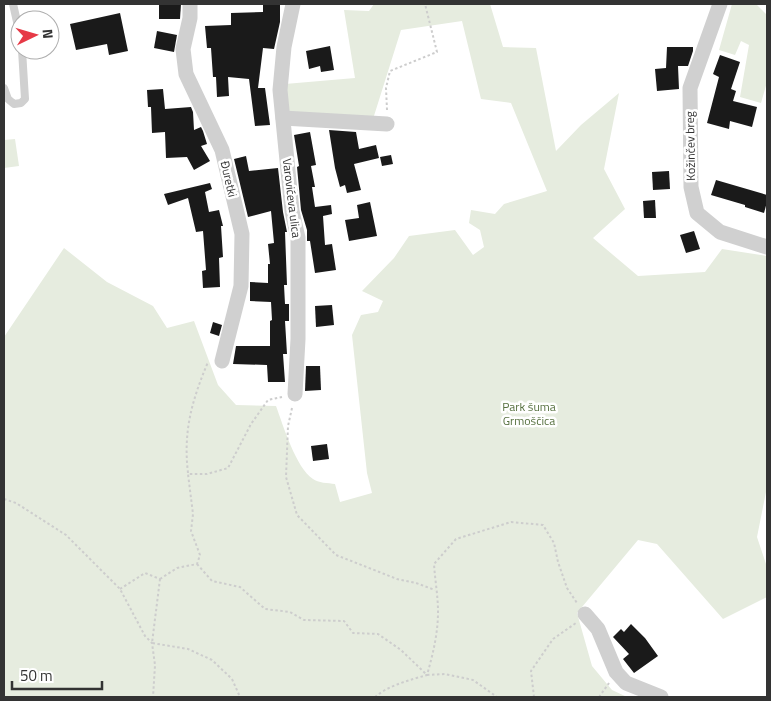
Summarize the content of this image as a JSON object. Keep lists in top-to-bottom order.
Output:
{
  "streets": {
    "street": ["Kožinčev breg", "Đuretki", "Varovićeva ulica"]
  },
  "parks": ["Park šuma Grmoščica"],
  "scale_bar": "50 m",
  "north": "right"
}
